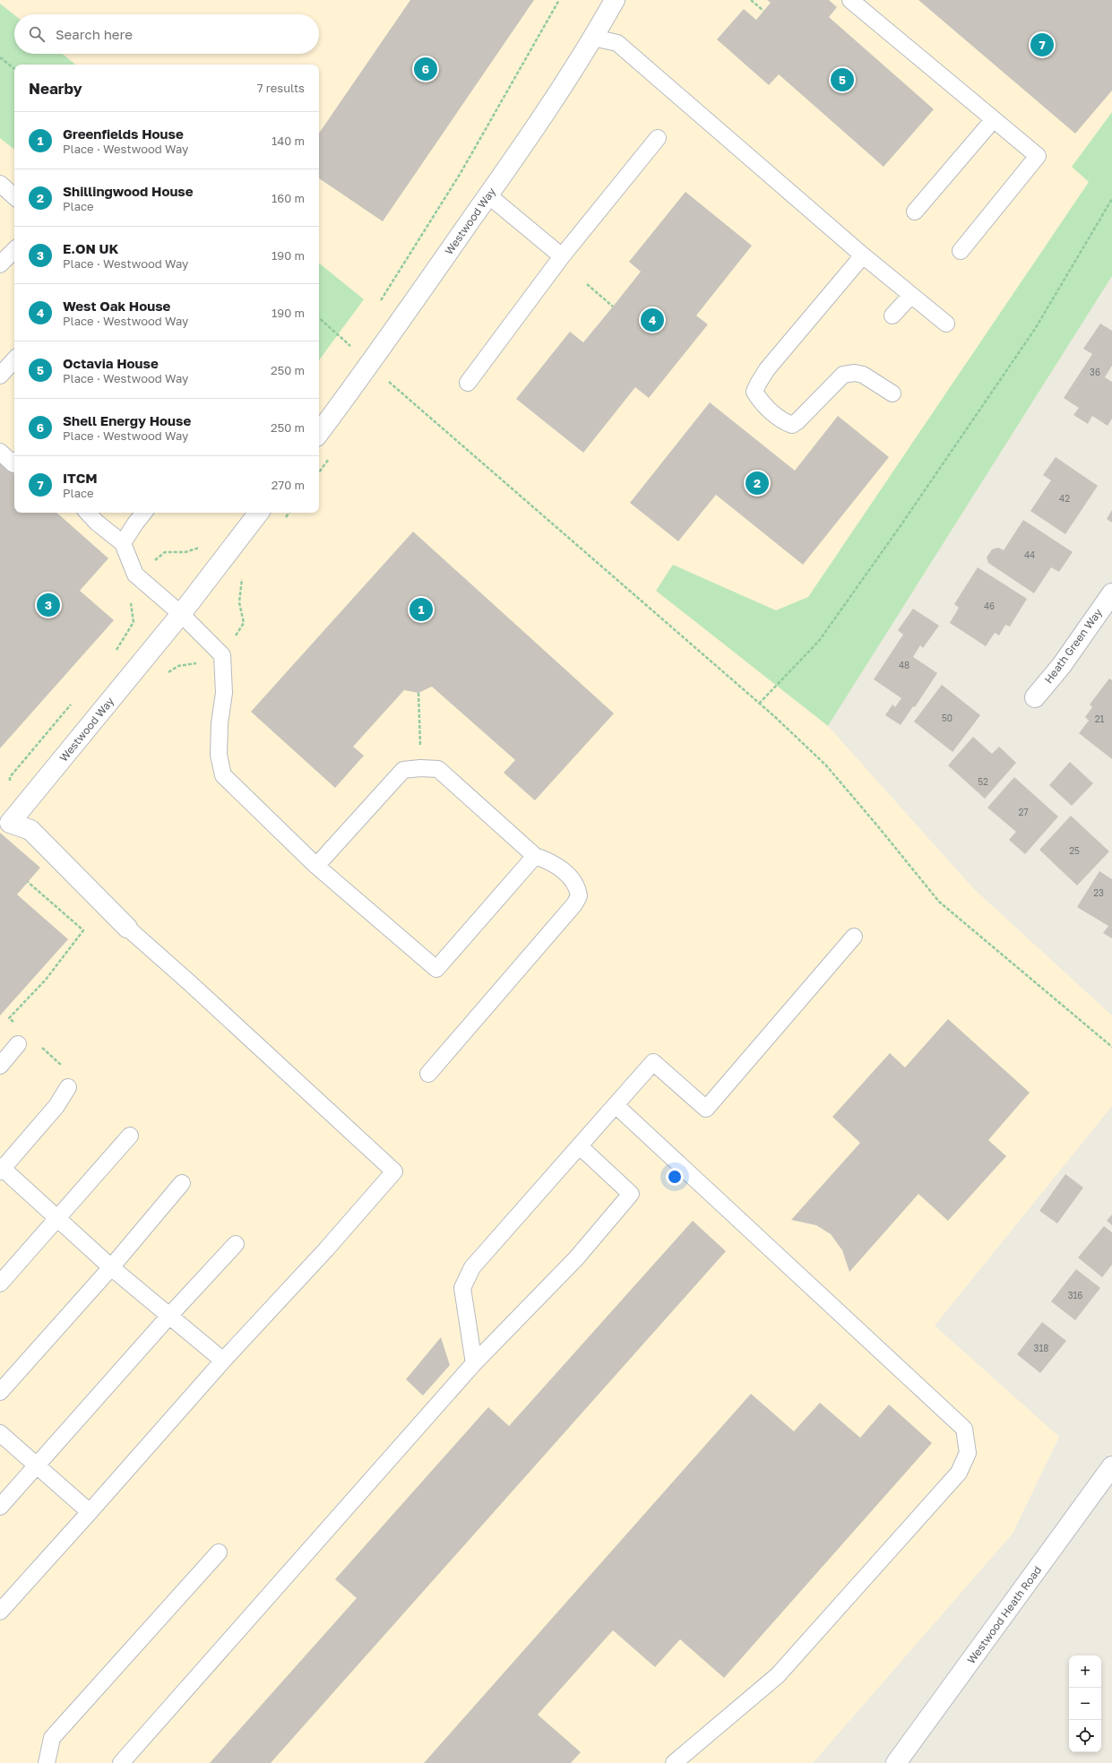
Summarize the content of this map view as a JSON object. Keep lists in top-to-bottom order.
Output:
{
  "streets": {
    "street": ["Westwood Way", "Heath Green Way", "Westwood Heath Road"]
  },
  "house_numbers": [
    "36",
    "42",
    "44",
    "46",
    "48",
    "50",
    "21",
    "52",
    "27",
    "25",
    "23",
    "316",
    "318"
  ],
  "page": {
    "search": "Search here",
    "pins": [
      "7",
      "6",
      "5",
      "4",
      "2",
      "3",
      "1"
    ],
    "heading": ["Nearby", "7 results"],
    "list": [
      {
        "mark": "1",
        "name": "Greenfields House",
        "note": "Place · Westwood Way",
        "value": "140 m"
      },
      {
        "mark": "2",
        "name": "Shillingwood House",
        "note": "Place",
        "value": "160 m"
      },
      {
        "mark": "3",
        "name": "E.ON UK",
        "note": "Place · Westwood Way",
        "value": "190 m"
      },
      {
        "mark": "4",
        "name": "West Oak House",
        "note": "Place · Westwood Way",
        "value": "190 m"
      },
      {
        "mark": "5",
        "name": "Octavia House",
        "note": "Place · Westwood Way",
        "value": "250 m"
      },
      {
        "mark": "6",
        "name": "Shell Energy House",
        "note": "Place · Westwood Way",
        "value": "250 m"
      },
      {
        "mark": "7",
        "name": "ITCM",
        "note": "Place",
        "value": "270 m"
      }
    ],
    "map_buttons": ["+", "−"]
  }
}
